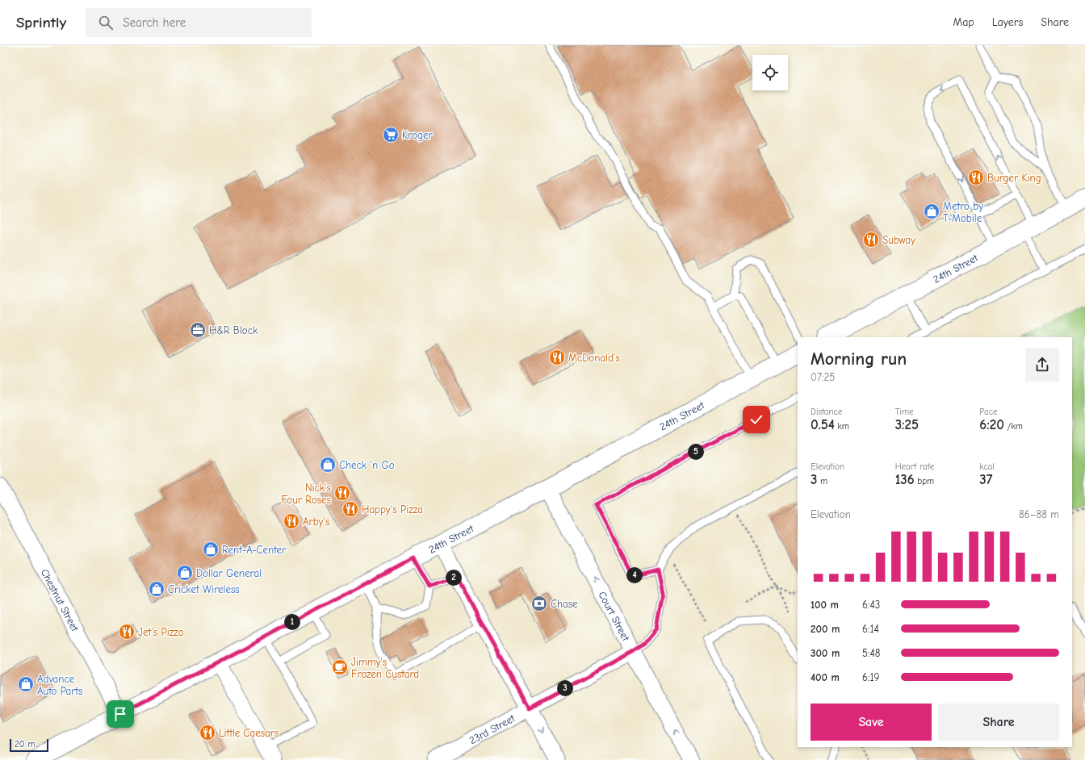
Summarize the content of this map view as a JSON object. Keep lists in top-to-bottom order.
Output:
{
  "streets": {
    "street": [
      "24th Street",
      "Chestnut Street",
      "Court Street",
      "23rd Street"
    ]
  },
  "crossings": [
    ["24th Street", "Chestnut Street"],
    ["24th Street", "Court Street"],
    ["Court Street", "23rd Street"]
  ],
  "places": {
    "supermarket": ["Kroger"],
    "restaurant": [
      "Burger King",
      "Subway",
      "McDonald's",
      "Nick's Four Roses",
      "Happy's Pizza",
      "Arby's",
      "Jet's Pizza",
      "Little Caesars"
    ],
    "shop": [
      "Metro by T-Mobile",
      "Check 'n Go",
      "Rent-A-Center",
      "Dollar General",
      "Cricket Wireless",
      "Advance Auto Parts"
    ],
    "office": ["H&R Block"],
    "bank": ["Chase"],
    "cafe": ["Jimmy's Frozen Custard"]
  },
  "scale_bar": "20 m",
  "page": {
    "header": "Sprintly",
    "search": "Search here",
    "nav": ["Map", "Layers", "Share"],
    "heading": ["Morning run", "07:25"],
    "stats": [
      ["Distance", "0.54 km"],
      ["Time", "3:25"],
      ["Pace", "6:20 /km"],
      ["Elevation", "3 m"],
      ["Heart rate", "136 bpm"],
      ["kcal", "37"]
    ],
    "pins": [
      "5",
      "4",
      "2",
      "1",
      "3"
    ],
    "chart": ["Elevation", "86–88 m"],
    "list": [
      {
        "name": "100 m",
        "note": "6:43"
      },
      {
        "name": "200 m",
        "note": "6:14"
      },
      {
        "name": "300 m",
        "note": "5:48"
      },
      {
        "name": "400 m",
        "note": "6:19"
      }
    ],
    "buttons": ["Save", "Share"],
    "scale": "20 m"
  }
}
